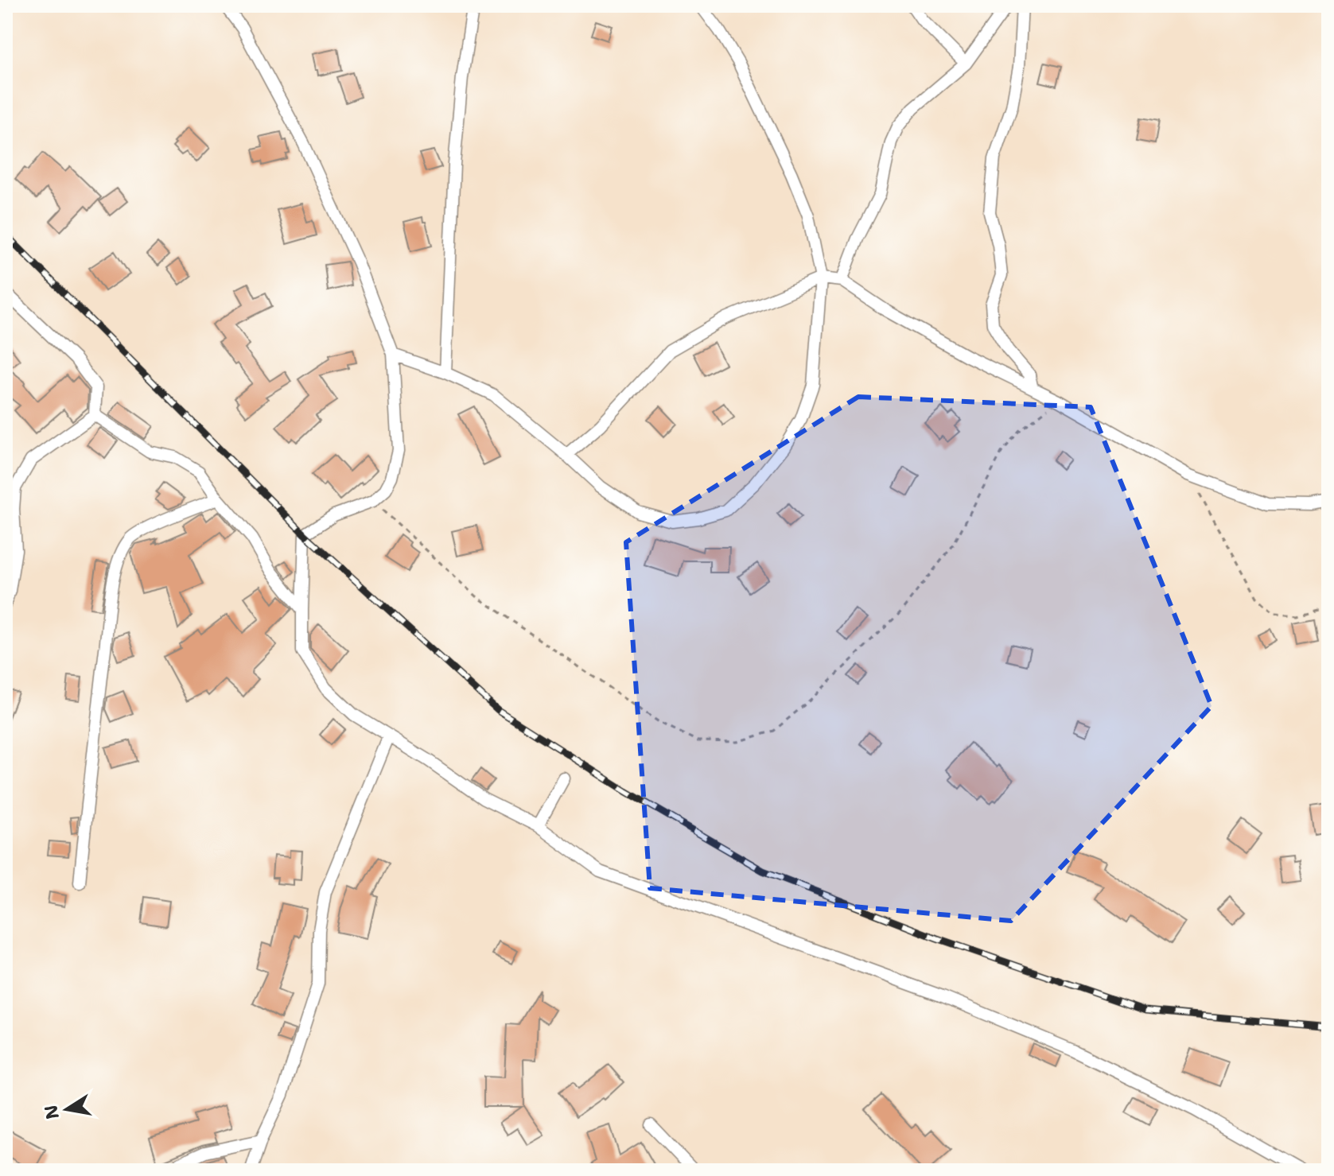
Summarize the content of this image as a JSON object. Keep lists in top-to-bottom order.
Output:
{
  "north": "left"
}
